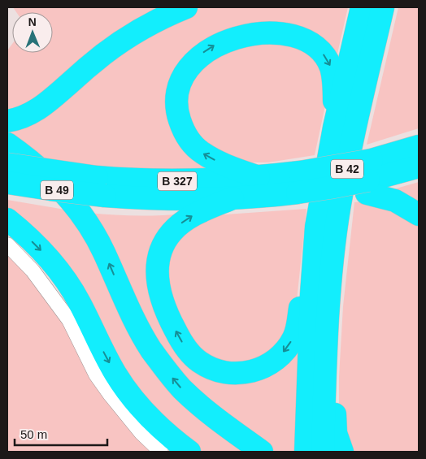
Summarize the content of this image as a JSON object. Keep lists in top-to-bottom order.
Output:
{
  "streets": {
    "highway": ["B 42", "B 327"]
  },
  "scale_bar": "50 m",
  "north": "top"
}
